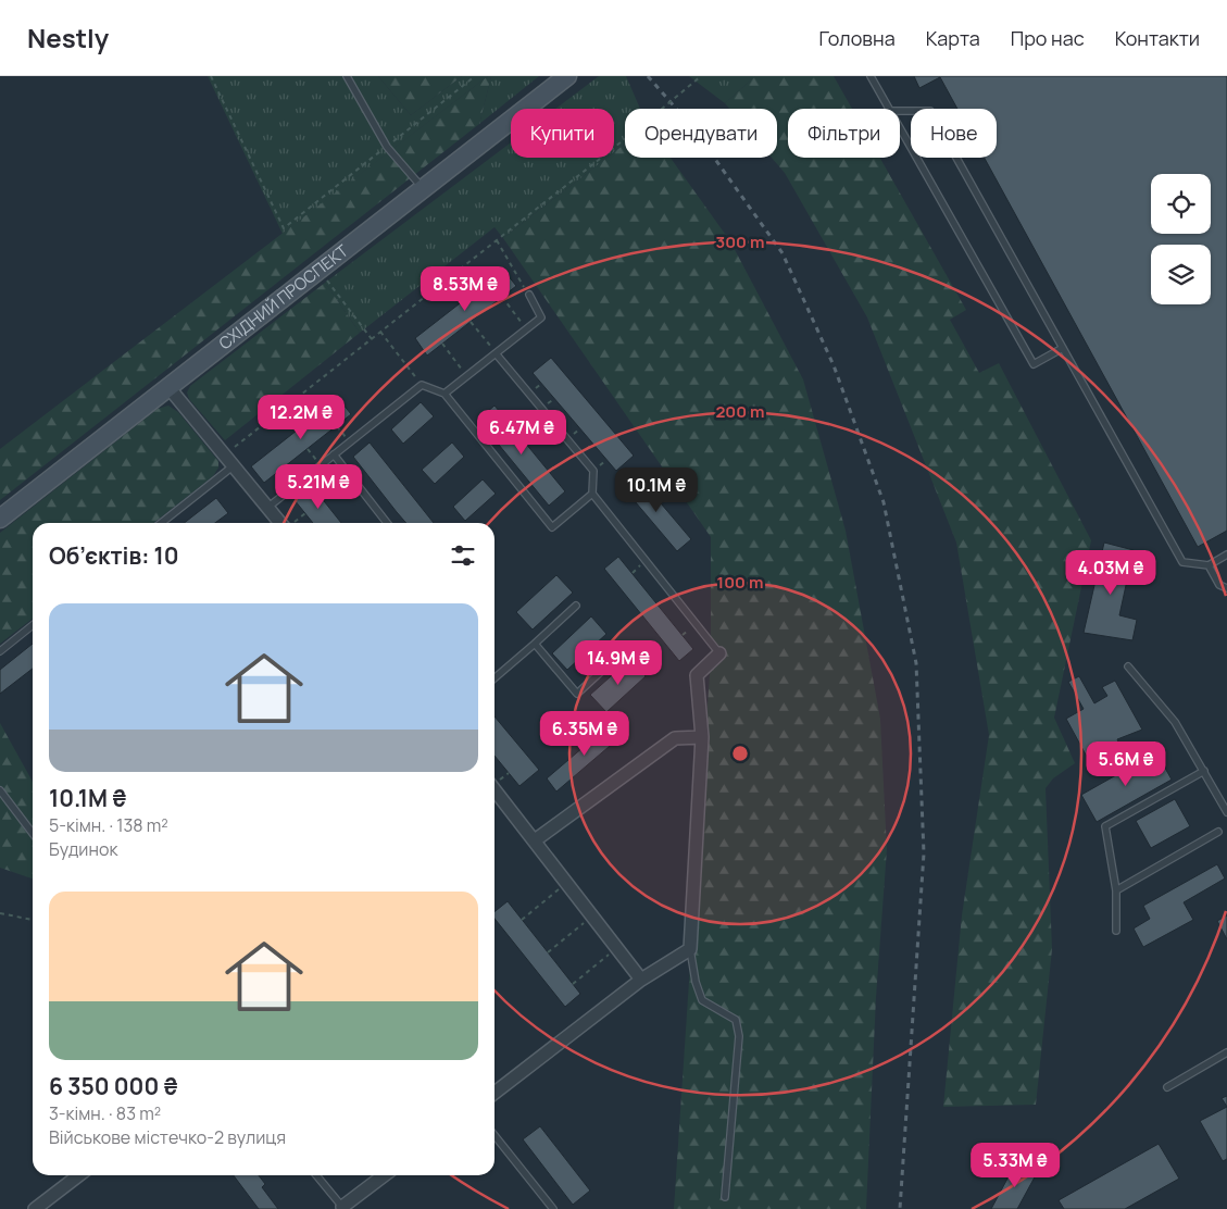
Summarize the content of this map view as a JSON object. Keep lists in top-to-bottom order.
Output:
{
  "streets": {
    "main road": ["СХІДНИЙ ПРОСПЕКТ"]
  },
  "page": {
    "header": "Nestly",
    "nav": [
      "Головна",
      "Карта",
      "Про нас",
      "Контакти"
    ],
    "chip": [
      "Купити",
      "Орендувати",
      "Фільтри",
      "Нове"
    ],
    "price": [
      "8.53M ₴",
      "12.2M ₴",
      "6.47M ₴",
      "5.21M ₴",
      "10.1M ₴",
      "4.03M ₴",
      "14.9M ₴",
      "6.35M ₴",
      "5.6M ₴",
      "5.33M ₴"
    ],
    "heading": "Об’єктів: 10",
    "list": [
      {
        "name": "10.1M ₴",
        "note": "5-кімн. · 138 m² · Будинок"
      },
      {
        "name": "6 350 000 ₴",
        "note": "3-кімн. · 83 m² · Військове містечко-2 вулиця"
      }
    ]
  },
  "rings": ["300 m", "200 m", "100 m"]
}
